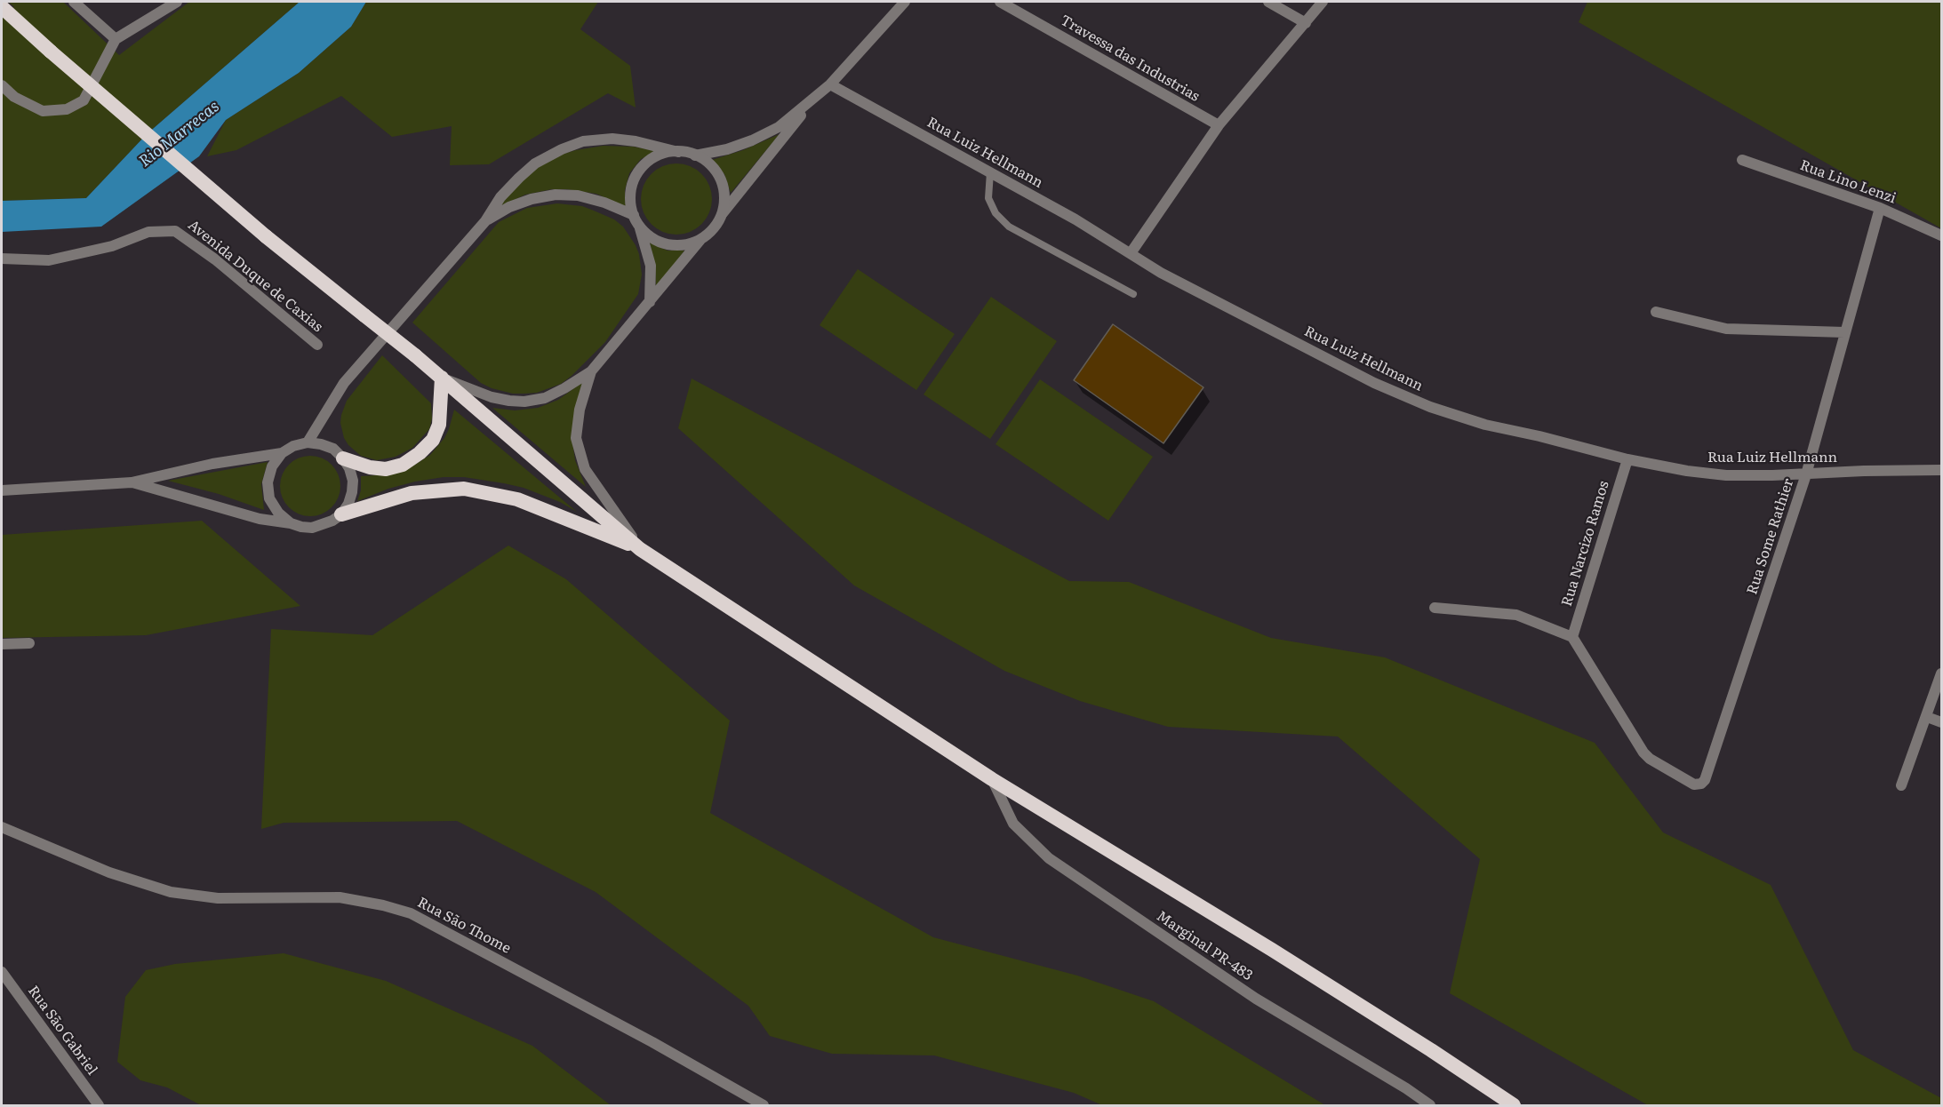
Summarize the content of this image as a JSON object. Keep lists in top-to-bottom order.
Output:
{
  "streets": {
    "street": [
      "Travessa das Industrias",
      "Rua Luiz Hellmann",
      "Rua Lino Lenzi",
      "Avenida Duque de Caxias",
      "Rua Some Rathier",
      "Rua Narcizo Ramos",
      "Rua São Thome",
      "Marginal PR-483",
      "Rua São Gabriel"
    ]
  },
  "crossings": [
    ["Rua Luiz Hellmann", "Rua Some Rathier"],
    ["Rua Luiz Hellmann", "Rua Narcizo Ramos"],
    ["Rua Lino Lenzi", "Rua Some Rathier"],
    ["Rua Some Rathier", "Rua Narcizo Ramos"]
  ],
  "water": ["Rio Marrecas"]
}
